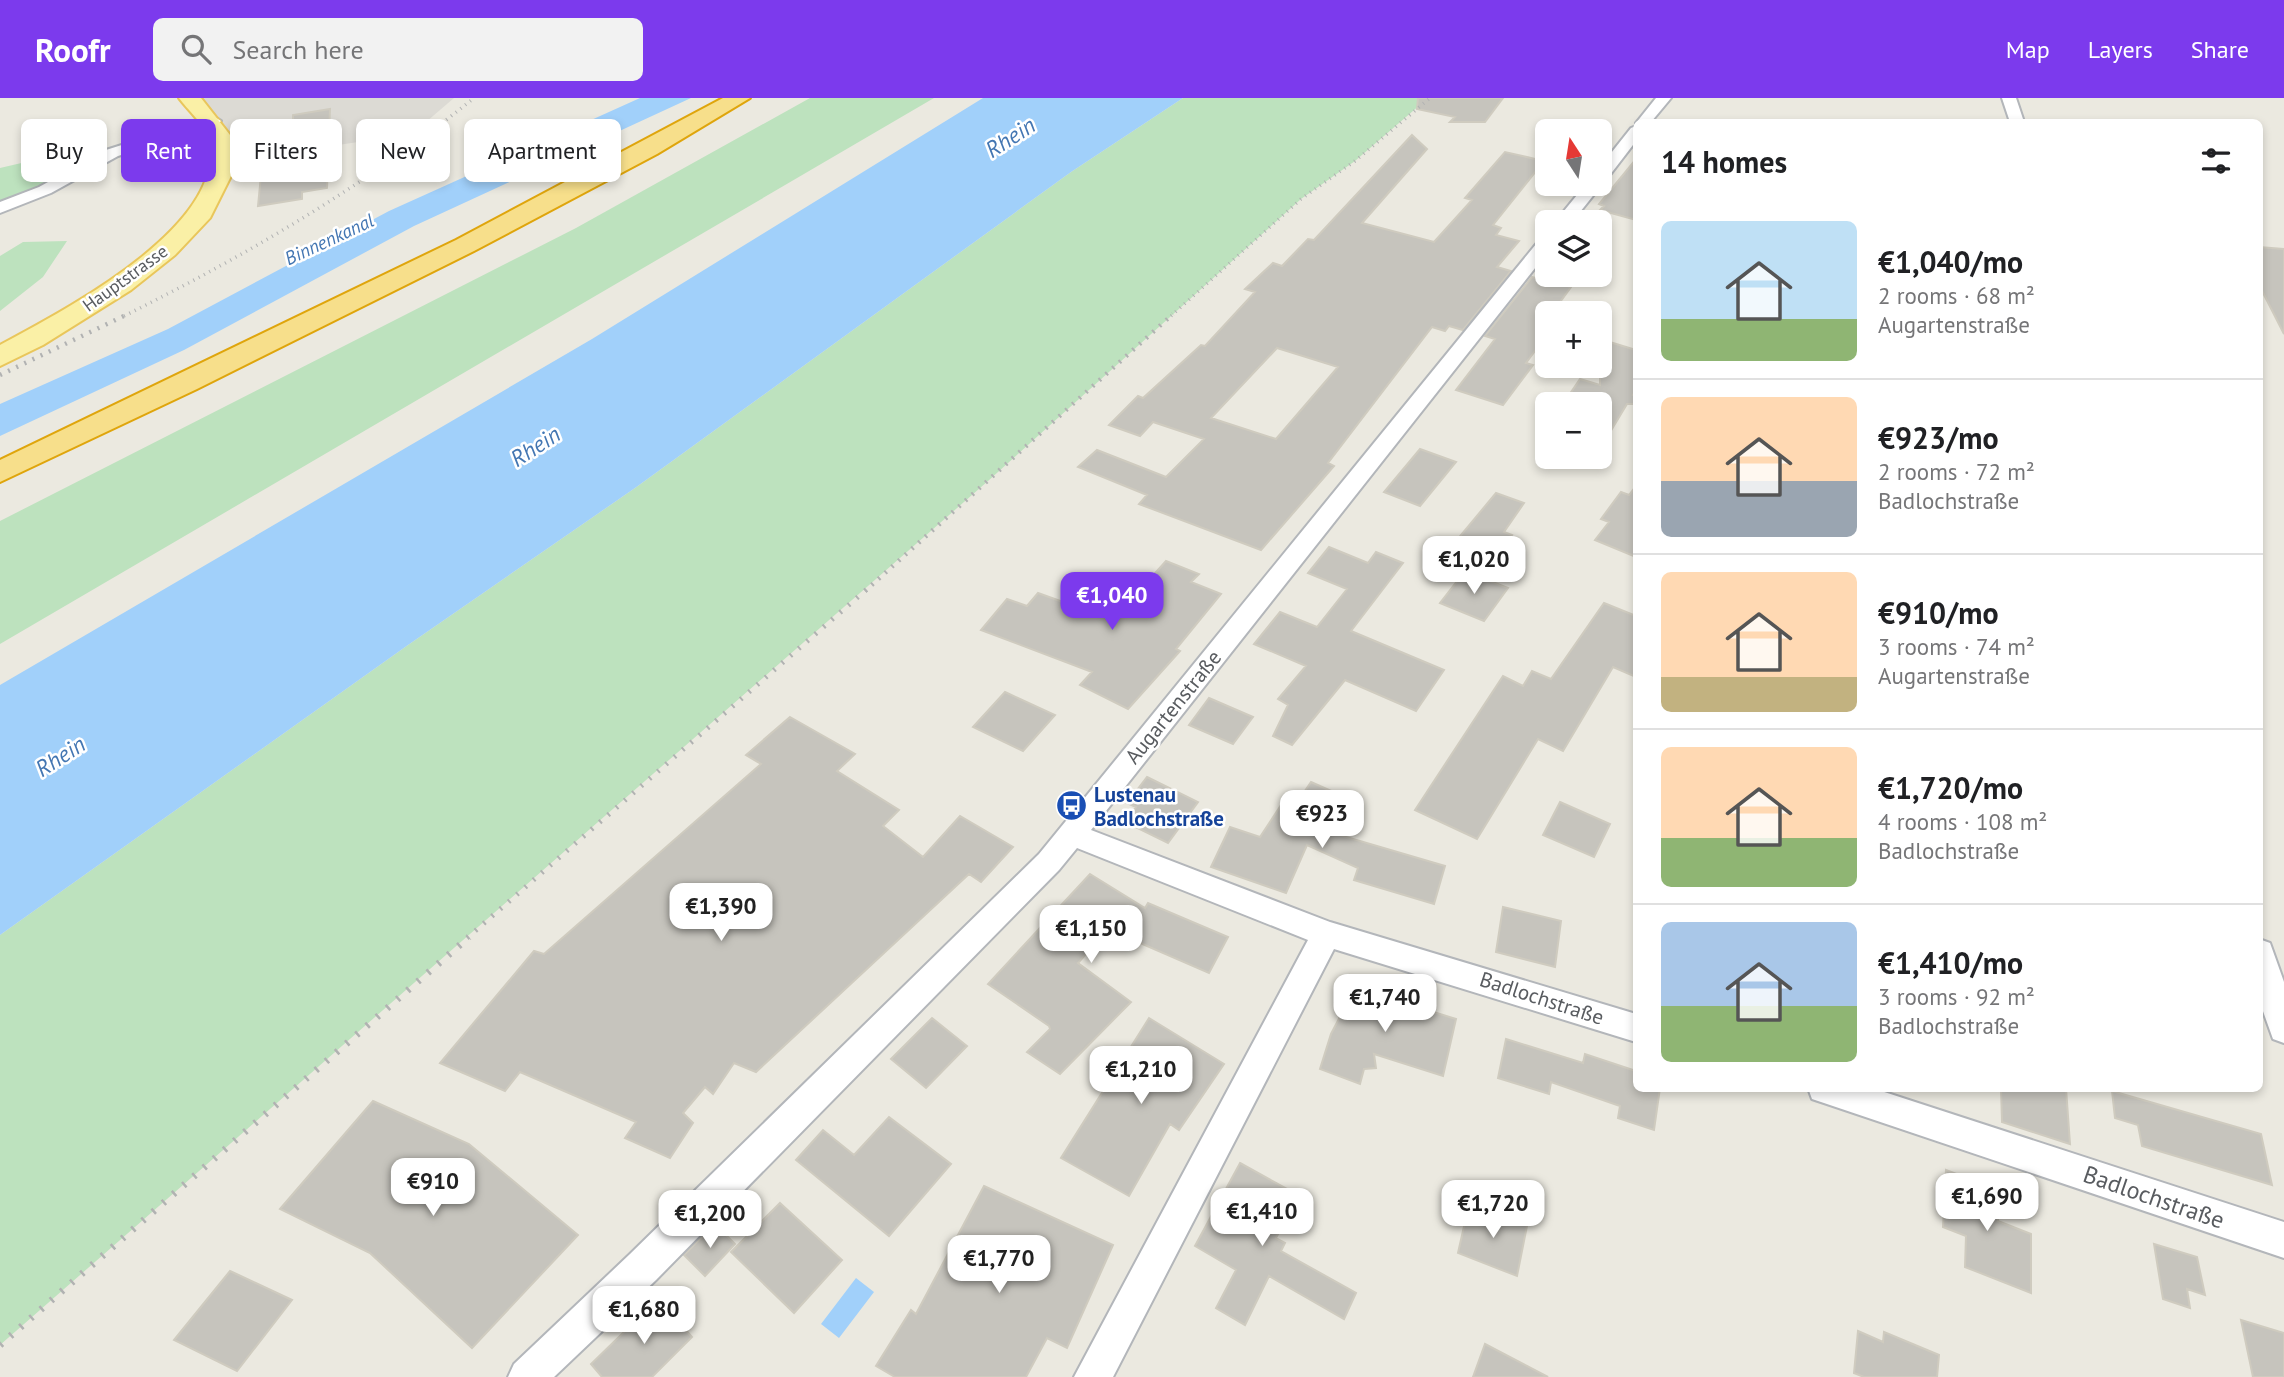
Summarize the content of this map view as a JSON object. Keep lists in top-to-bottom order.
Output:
{
  "streets": {
    "main road": ["Hauptstrasse"],
    "street": ["Augartenstraße", "Badlochstraße"]
  },
  "crossings": [
    ["Augartenstraße", "Badlochstraße"]
  ],
  "water": ["Rhein", "Binnenkanal"],
  "places": {
    "bus stop": ["Lustenau Badlochstraße"]
  },
  "north": "top",
  "page": {
    "header": "Roofr",
    "search": "Search here",
    "nav": ["Map", "Layers", "Share"],
    "map_buttons": ["+", "−"],
    "chip": [
      "Buy",
      "Rent",
      "Filters",
      "New",
      "Apartment"
    ],
    "heading": "14 homes",
    "list": [
      {
        "name": "€1,040/mo",
        "note": "2 rooms · 68 m² · Augartenstraße"
      },
      {
        "name": "€923/mo",
        "note": "2 rooms · 72 m² · Badlochstraße"
      },
      {
        "name": "€910/mo",
        "note": "3 rooms · 74 m² · Augartenstraße"
      },
      {
        "name": "€1,720/mo",
        "note": "4 rooms · 108 m² · Badlochstraße"
      },
      {
        "name": "€1,410/mo",
        "note": "3 rooms · 92 m² · Badlochstraße"
      }
    ],
    "price": [
      "€1,020",
      "€1,040",
      "€923",
      "€1,390",
      "€1,150",
      "€1,740",
      "€1,210",
      "€910",
      "€1,690",
      "€1,720",
      "€1,410",
      "€1,200",
      "€1,770",
      "€1,680"
    ]
  }
}
